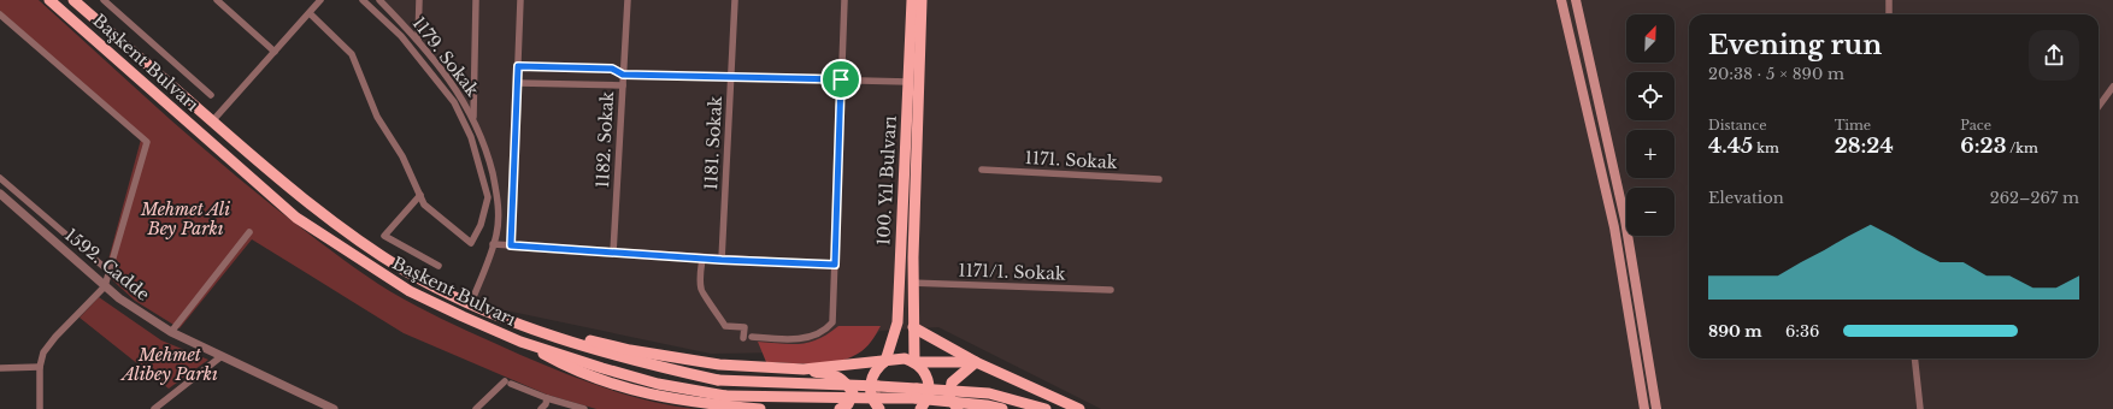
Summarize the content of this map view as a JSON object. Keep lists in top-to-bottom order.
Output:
{
  "streets": {
    "main road": ["Başkent Bulvarı", "100. Yıl Bulvarı"],
    "street": [
      "1179. Sokak",
      "1182. Sokak",
      "1181. Sokak",
      "1171. Sokak",
      "1592. Cadde",
      "1171/1. Sokak"
    ]
  },
  "crossings": [
    ["1179. Sokak", "Başkent Bulvarı"],
    ["Başkent Bulvarı", "100. Yıl Bulvarı"],
    ["100. Yıl Bulvarı", "1171/1. Sokak"]
  ],
  "parks": ["Mehmet Ali Bey Parkı", "Mehmet Alibey Parkı"],
  "north": "top right",
  "page": {
    "map_buttons": ["+", "−"],
    "heading": ["Evening run", "20:38 · 5 × 890 m"],
    "stats": [
      ["Distance", "4.45 km"],
      ["Time", "28:24"],
      ["Pace", "6:23 /km"]
    ],
    "chart": ["Elevation", "262–267 m"],
    "list": [
      {
        "name": "890 m",
        "note": "6:36"
      }
    ]
  }
}
